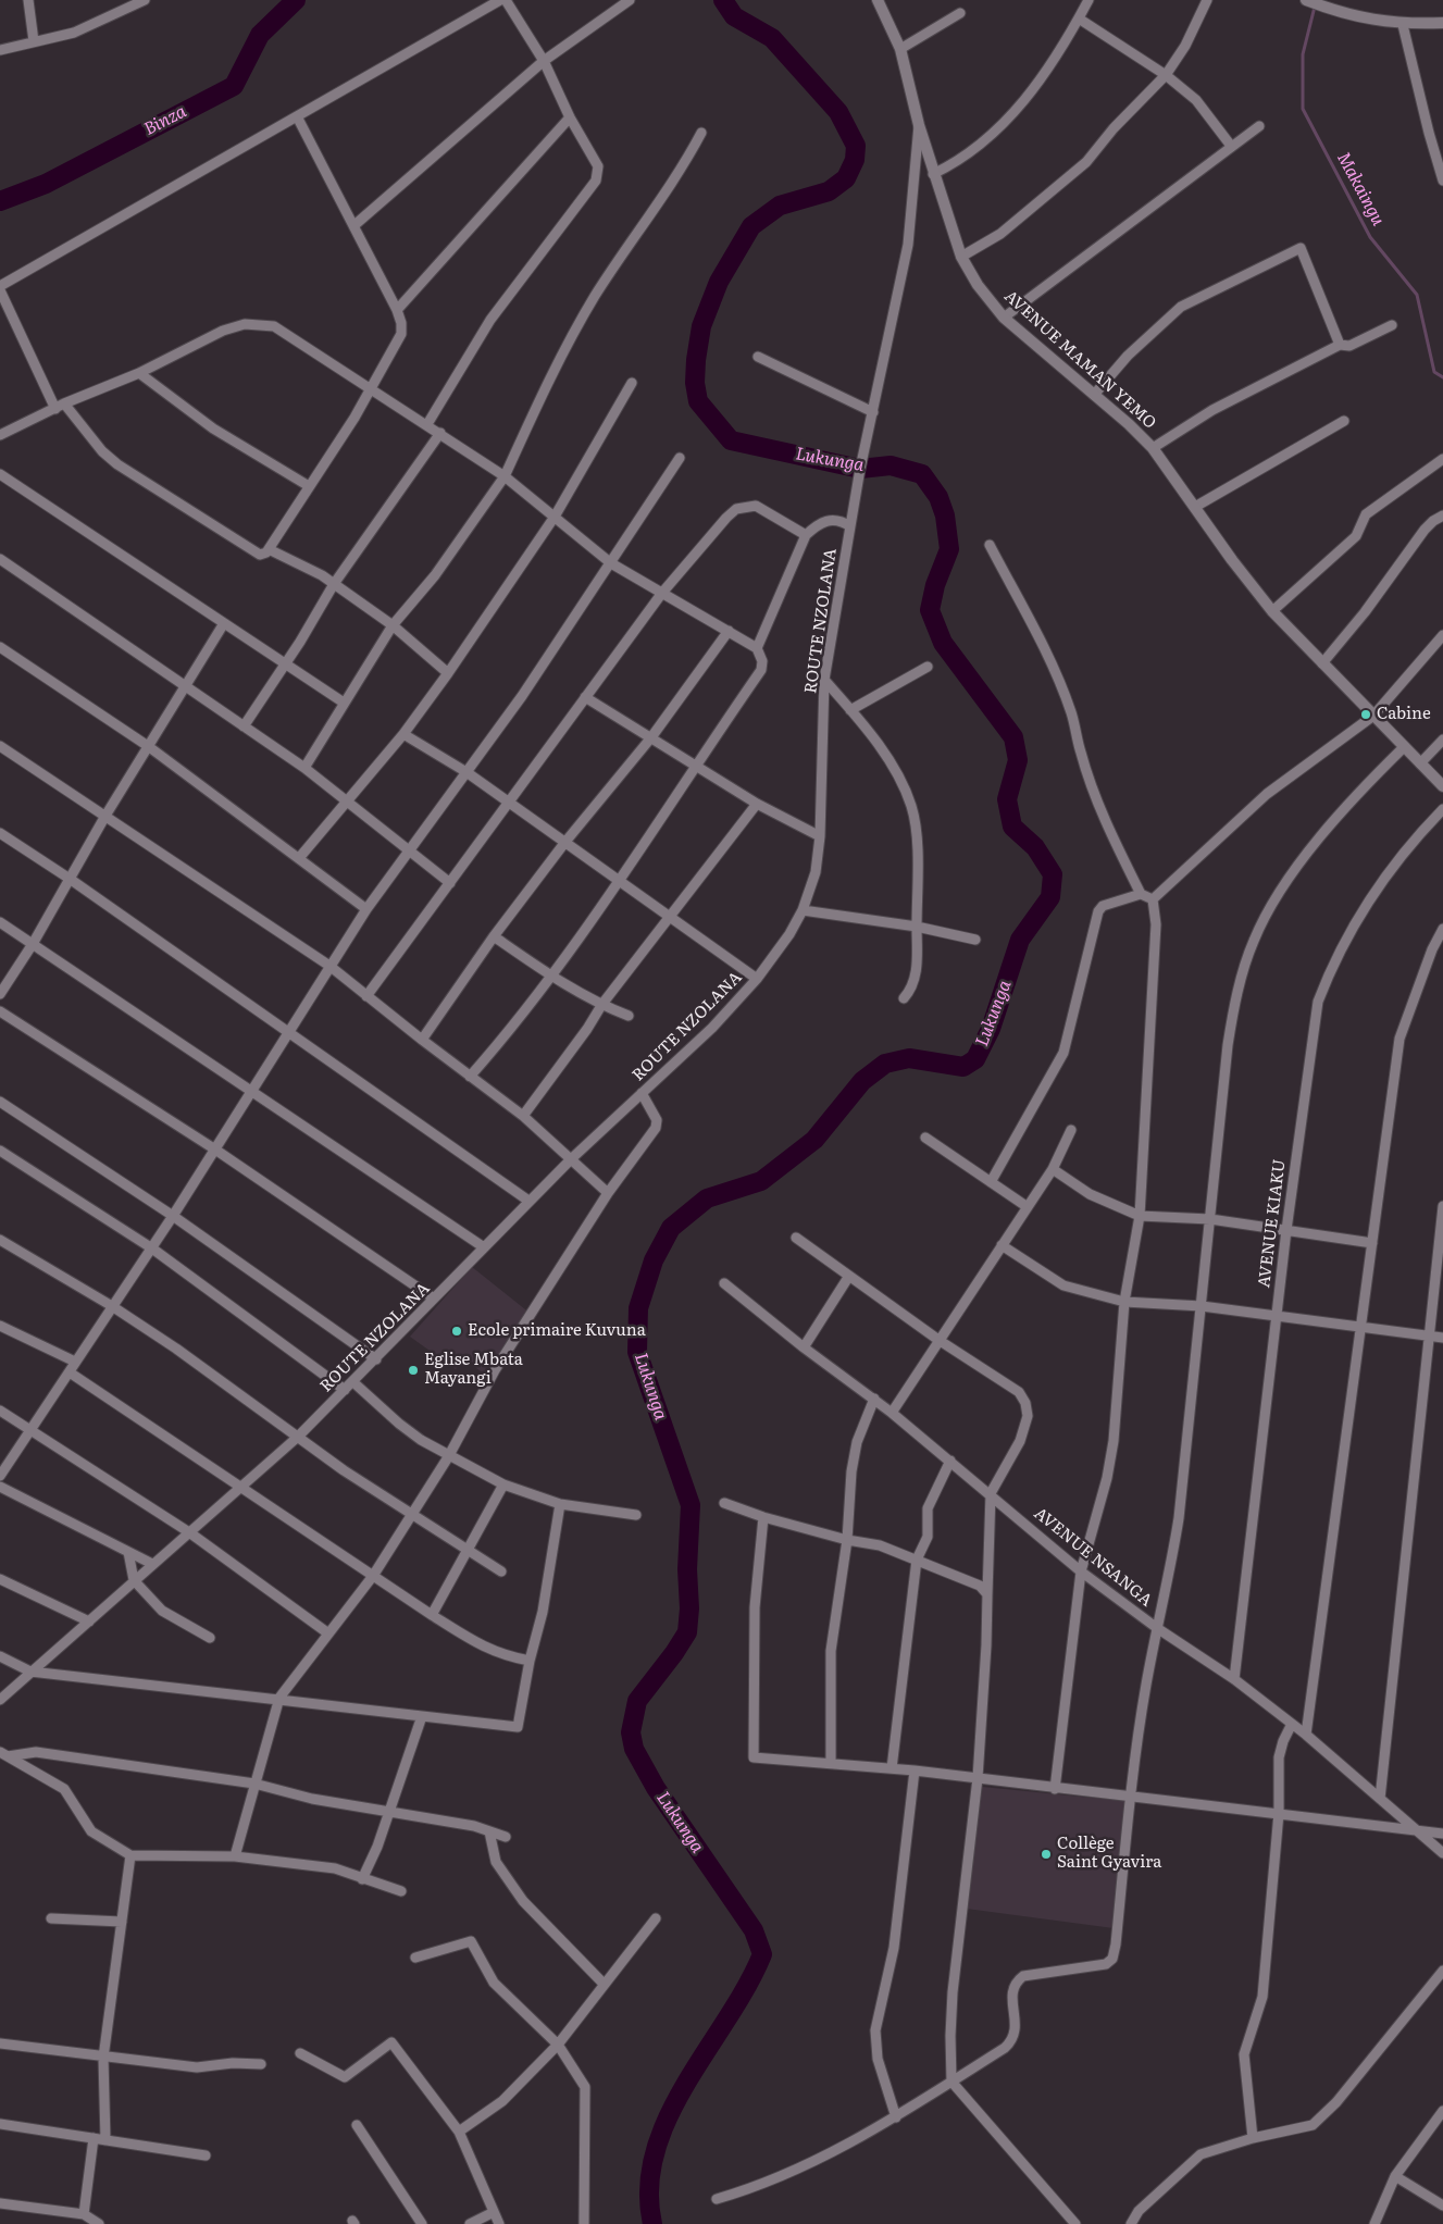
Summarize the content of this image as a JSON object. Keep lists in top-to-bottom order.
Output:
{
  "streets": {
    "street": [
      "AVENUE MAMAN YEMO",
      "ROUTE NZOLANA",
      "AVENUE KIAKU",
      "AVENUE NSANGA"
    ]
  },
  "crossings": [
    ["AVENUE MAMAN YEMO", "ROUTE NZOLANA"],
    ["AVENUE KIAKU", "AVENUE NSANGA"]
  ],
  "water": ["Binza", "Makaingu", "Lukunga"],
  "places": [
    "Cabine",
    "Ecole primaire Kuvuna",
    "Eglise Mbata Mayangi",
    "Collège Saint Gyavira"
  ]
}
